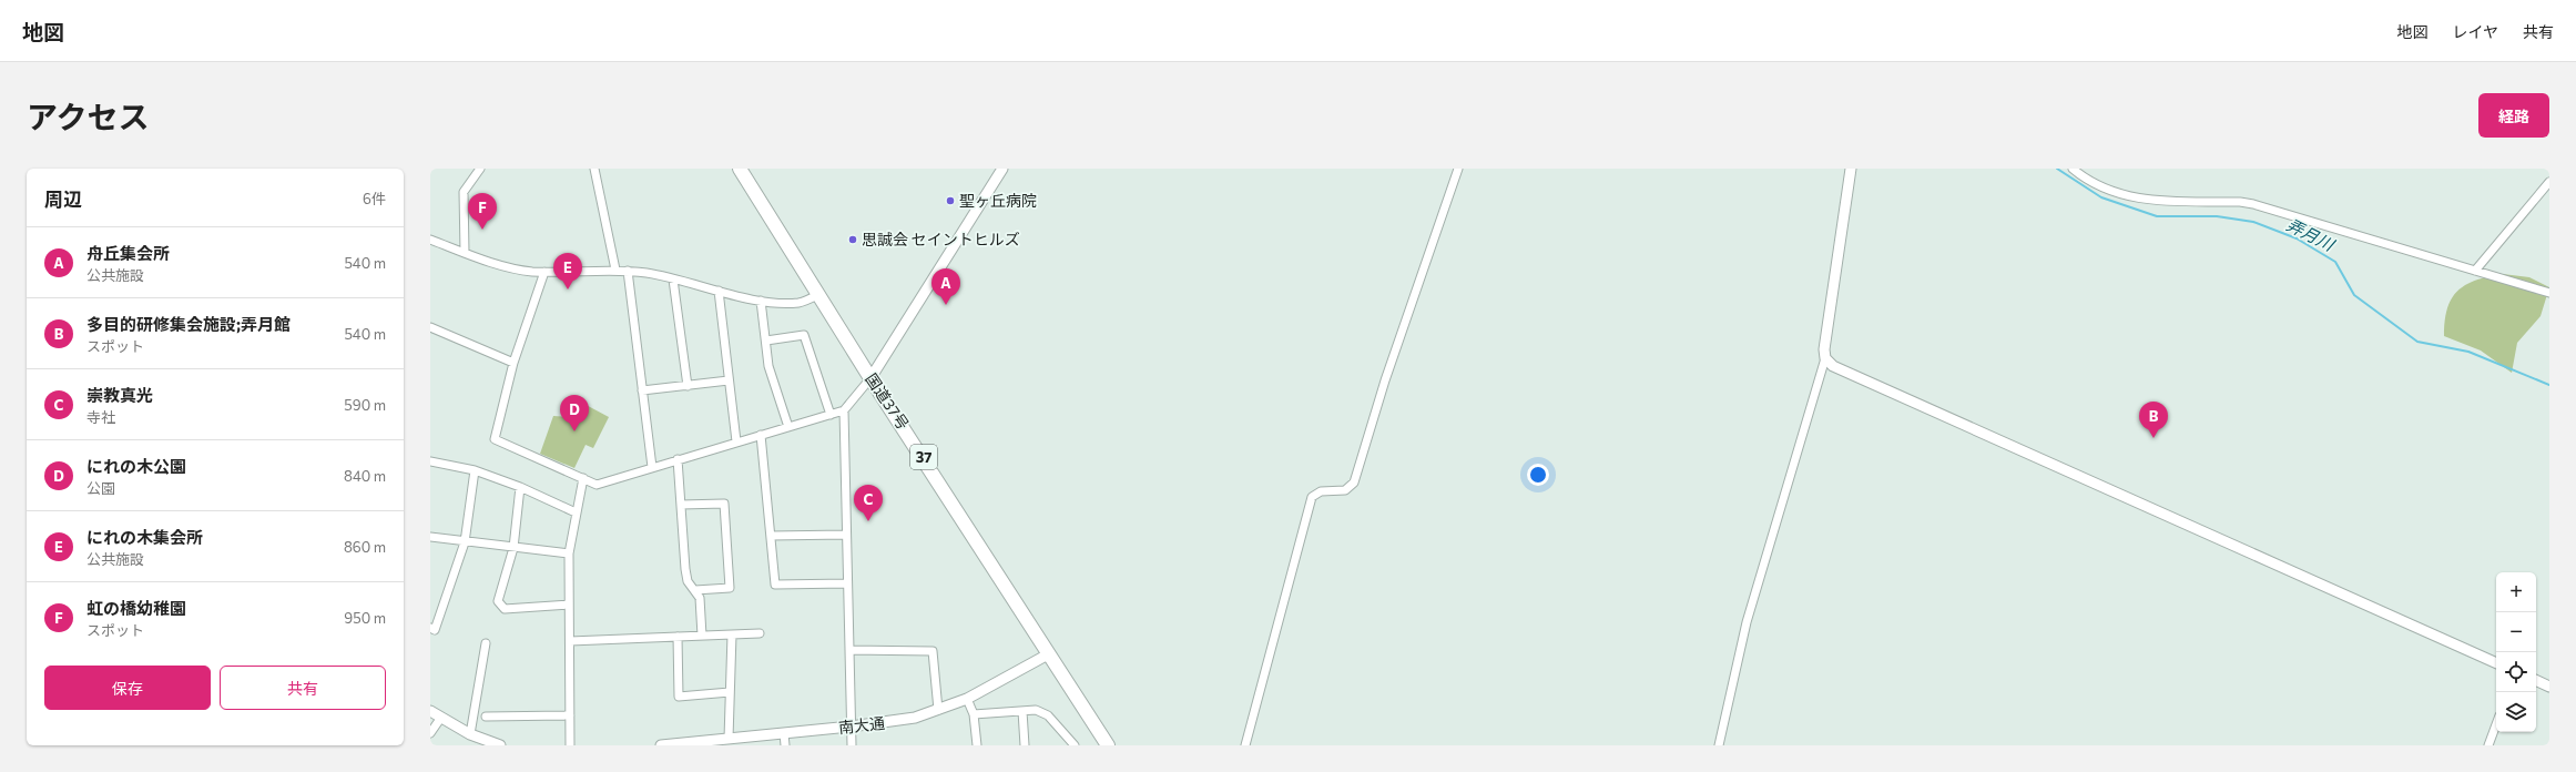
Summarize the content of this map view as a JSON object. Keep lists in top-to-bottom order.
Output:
{
  "streets": {
    "highway": ["国道37号", "37"],
    "street": ["南大通"]
  },
  "crossings": [
    ["国道37号", "南大通"]
  ],
  "water": ["弄月川"],
  "places": ["聖ヶ丘病院", "思誠会 セイントヒルズ"],
  "page": {
    "header": "地図",
    "nav": ["地図", "レイヤ", "共有"],
    "title": "アクセス",
    "buttons": [
      "経路",
      ["保存", "共有"]
    ],
    "heading": ["周辺", "6件"],
    "pins": [
      "F",
      "E",
      "A",
      "D",
      "B",
      "C"
    ],
    "list": [
      {
        "mark": "A",
        "name": "舟丘集会所",
        "note": "公共施設",
        "value": "540 m"
      },
      {
        "mark": "B",
        "name": "多目的研修集会施設;弄月館",
        "note": "スポット",
        "value": "540 m"
      },
      {
        "mark": "C",
        "name": "崇教真光",
        "note": "寺社",
        "value": "590 m"
      },
      {
        "mark": "D",
        "name": "にれの木公園",
        "note": "公園",
        "value": "840 m"
      },
      {
        "mark": "E",
        "name": "にれの木集会所",
        "note": "公共施設",
        "value": "860 m"
      },
      {
        "mark": "F",
        "name": "虹の橋幼稚園",
        "note": "スポット",
        "value": "950 m"
      }
    ],
    "map_buttons": ["+", "−"]
  }
}
